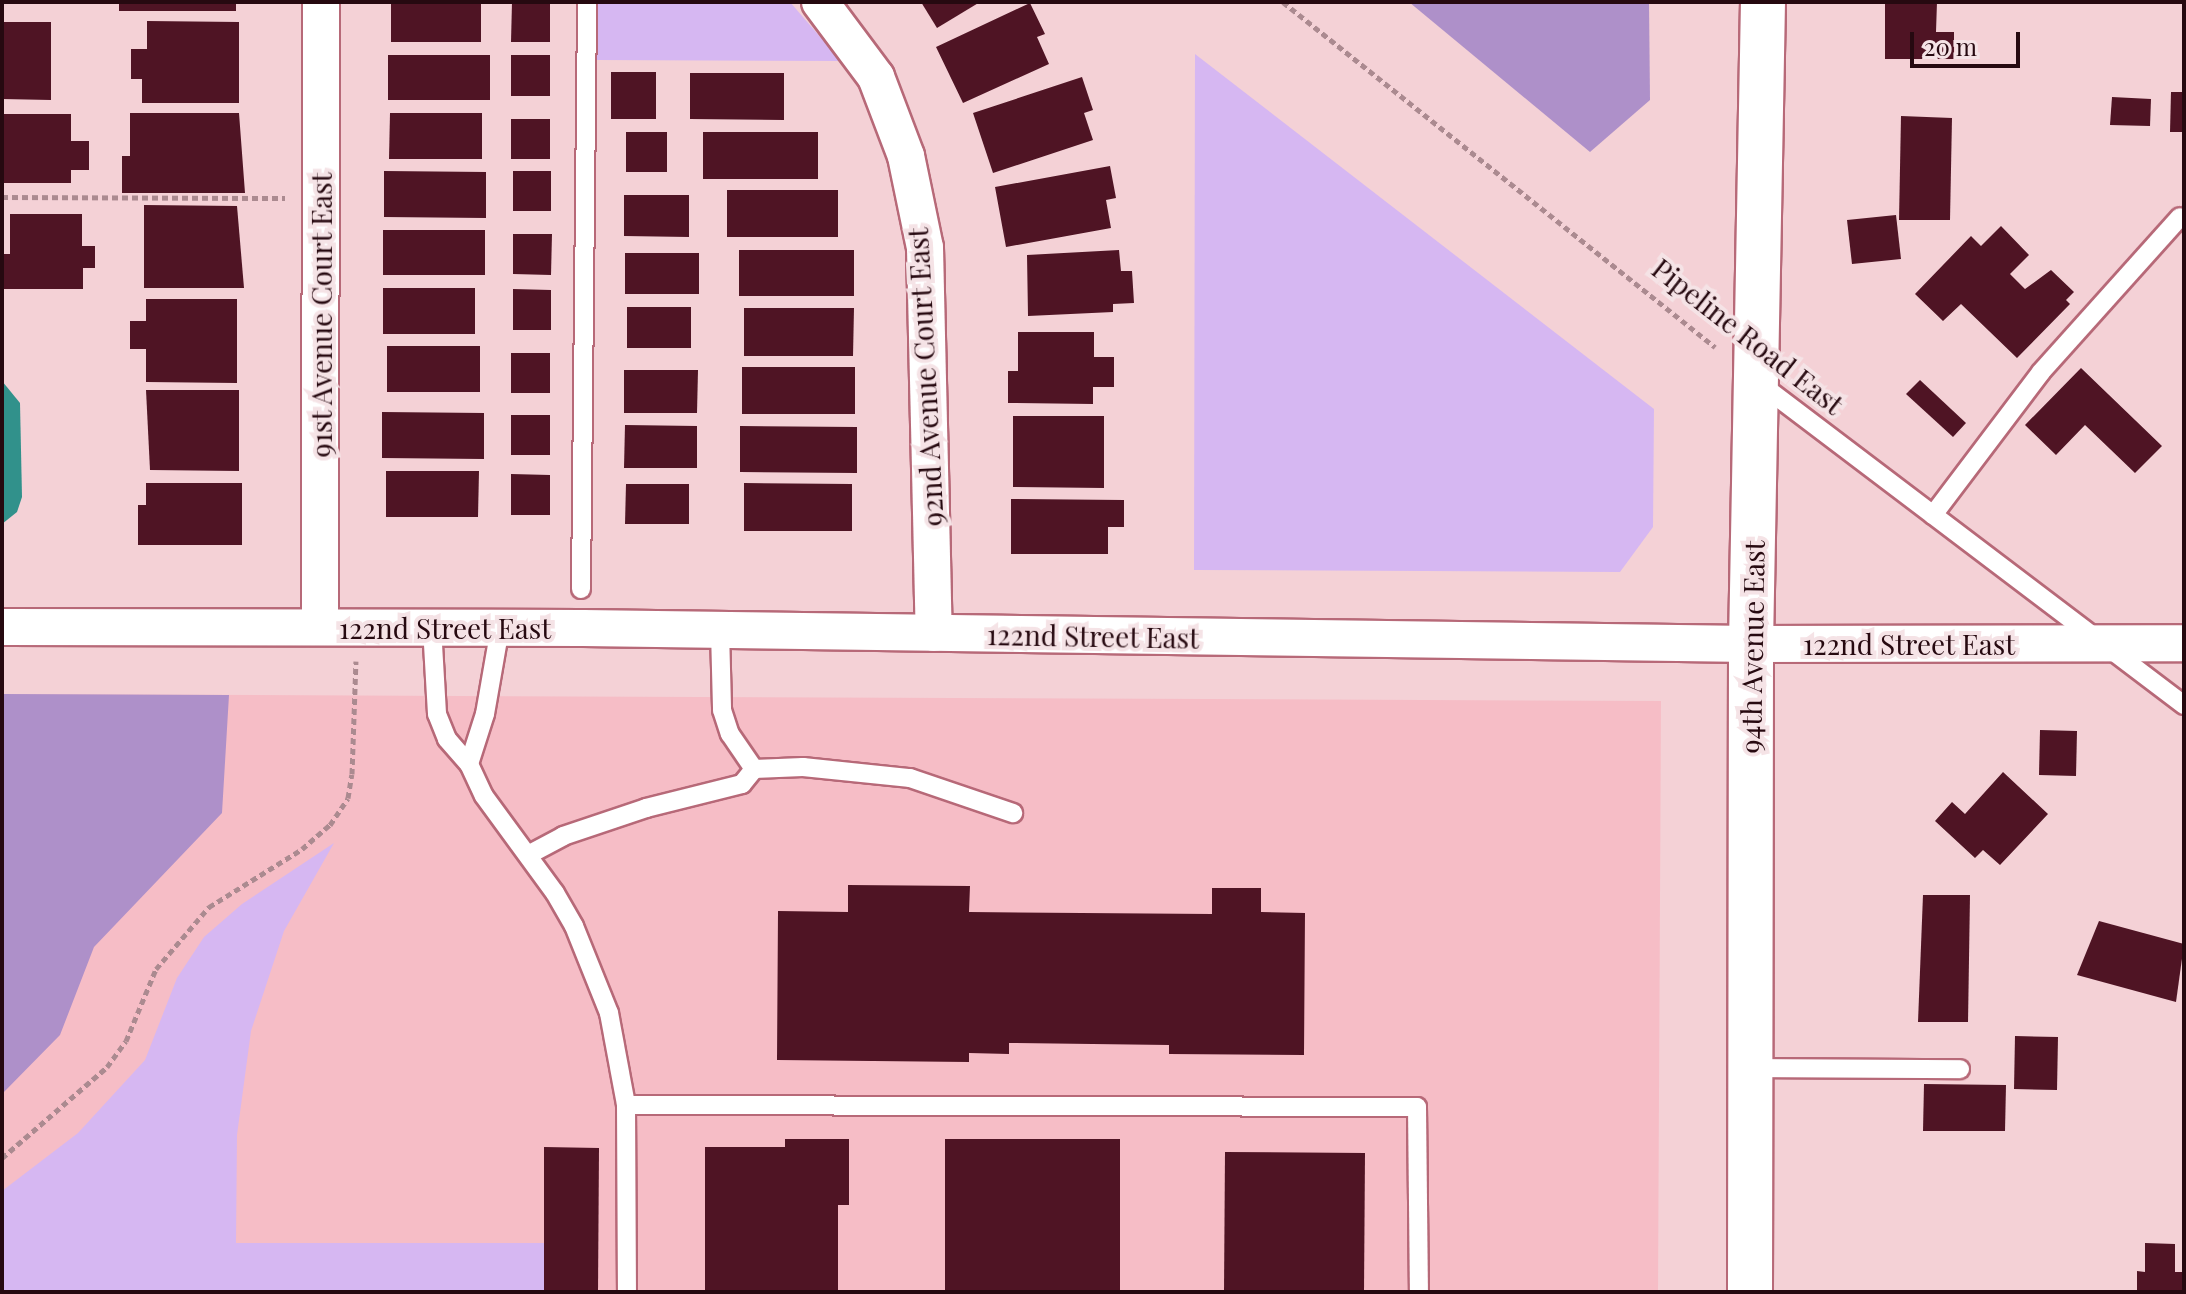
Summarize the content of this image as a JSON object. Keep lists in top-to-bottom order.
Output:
{
  "streets": {
    "main road": ["94th Avenue East"],
    "street": ["91st Avenue Court East", "92nd Avenue Court East", "122nd Street East"],
    "lane": ["Pipeline Road East"]
  },
  "crossings": [
    ["91st Avenue Court East", "122nd Street East"],
    ["Pipeline Road East", "122nd Street East"],
    ["Pipeline Road East", "94th Avenue East"],
    ["92nd Avenue Court East", "122nd Street East"],
    ["122nd Street East", "94th Avenue East"]
  ],
  "scale_bar": "20 m"
}
